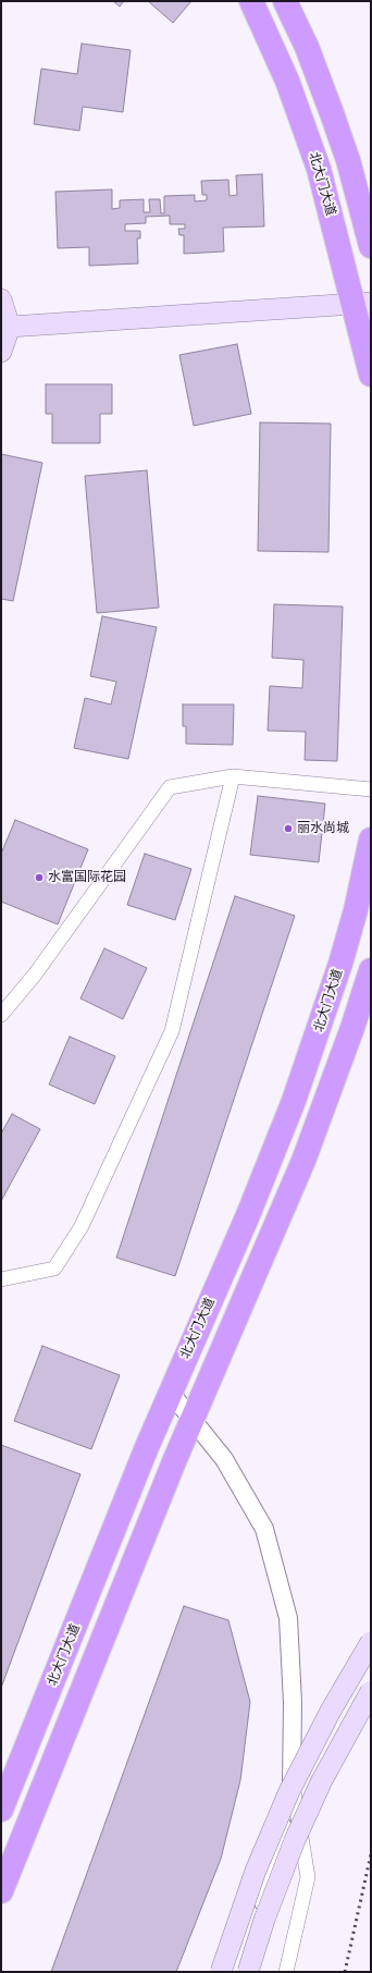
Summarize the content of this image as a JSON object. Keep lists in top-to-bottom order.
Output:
{
  "streets": {
    "highway": ["北大门大道"]
  },
  "places": ["丽水尚城", "水富国际花园"]
}
